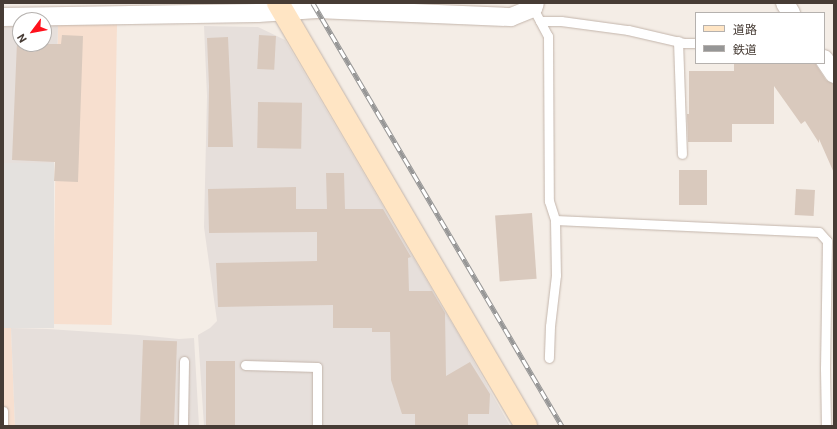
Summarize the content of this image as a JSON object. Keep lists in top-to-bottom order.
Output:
{
  "legend": ["道路", "鉄道"],
  "north": "bottom left"
}
